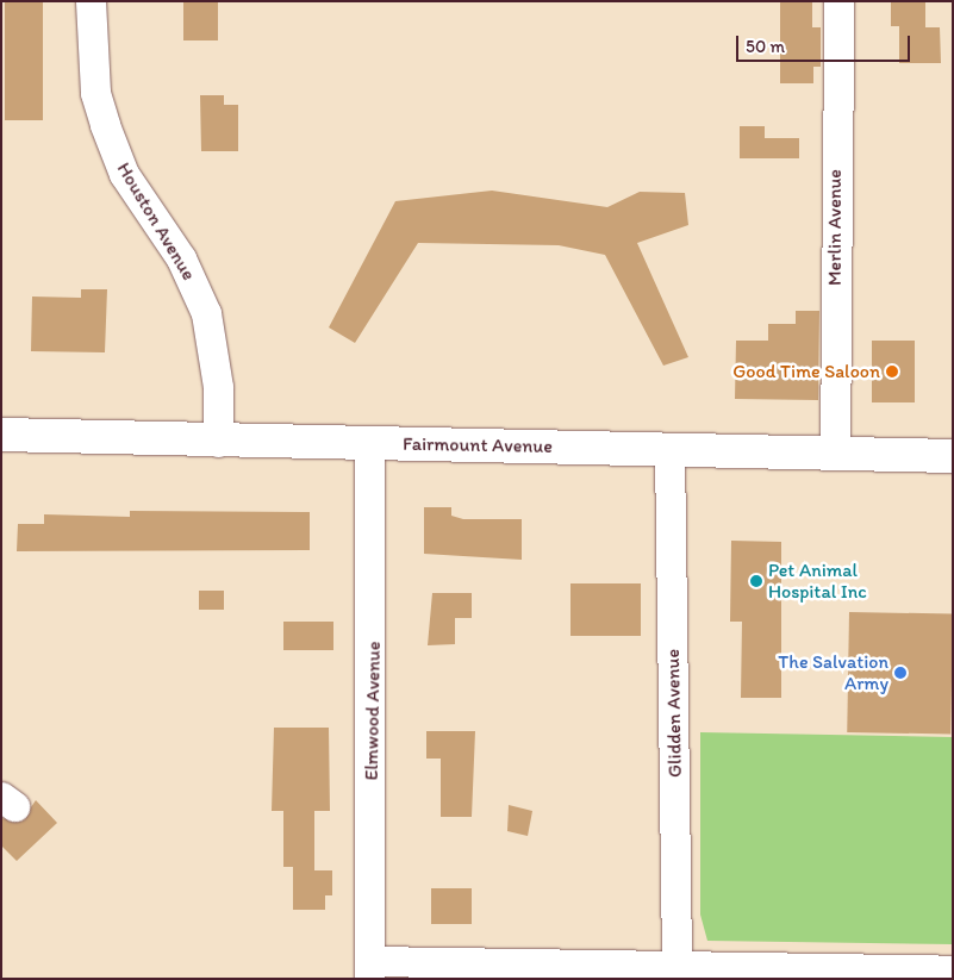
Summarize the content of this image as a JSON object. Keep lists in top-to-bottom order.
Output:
{
  "streets": {
    "main road": ["Fairmount Avenue"],
    "street": [
      "Houston Avenue",
      "Merlin Avenue",
      "Elmwood Avenue",
      "Glidden Avenue"
    ]
  },
  "crossings": [
    ["Houston Avenue", "Fairmount Avenue"],
    ["Merlin Avenue", "Fairmount Avenue"],
    ["Fairmount Avenue", "Elmwood Avenue"],
    ["Fairmount Avenue", "Glidden Avenue"]
  ],
  "places": ["Good Time Saloon", "Pet Animal Hospital Inc", "The Salvation Army"],
  "scale_bar": "50 m"
}
